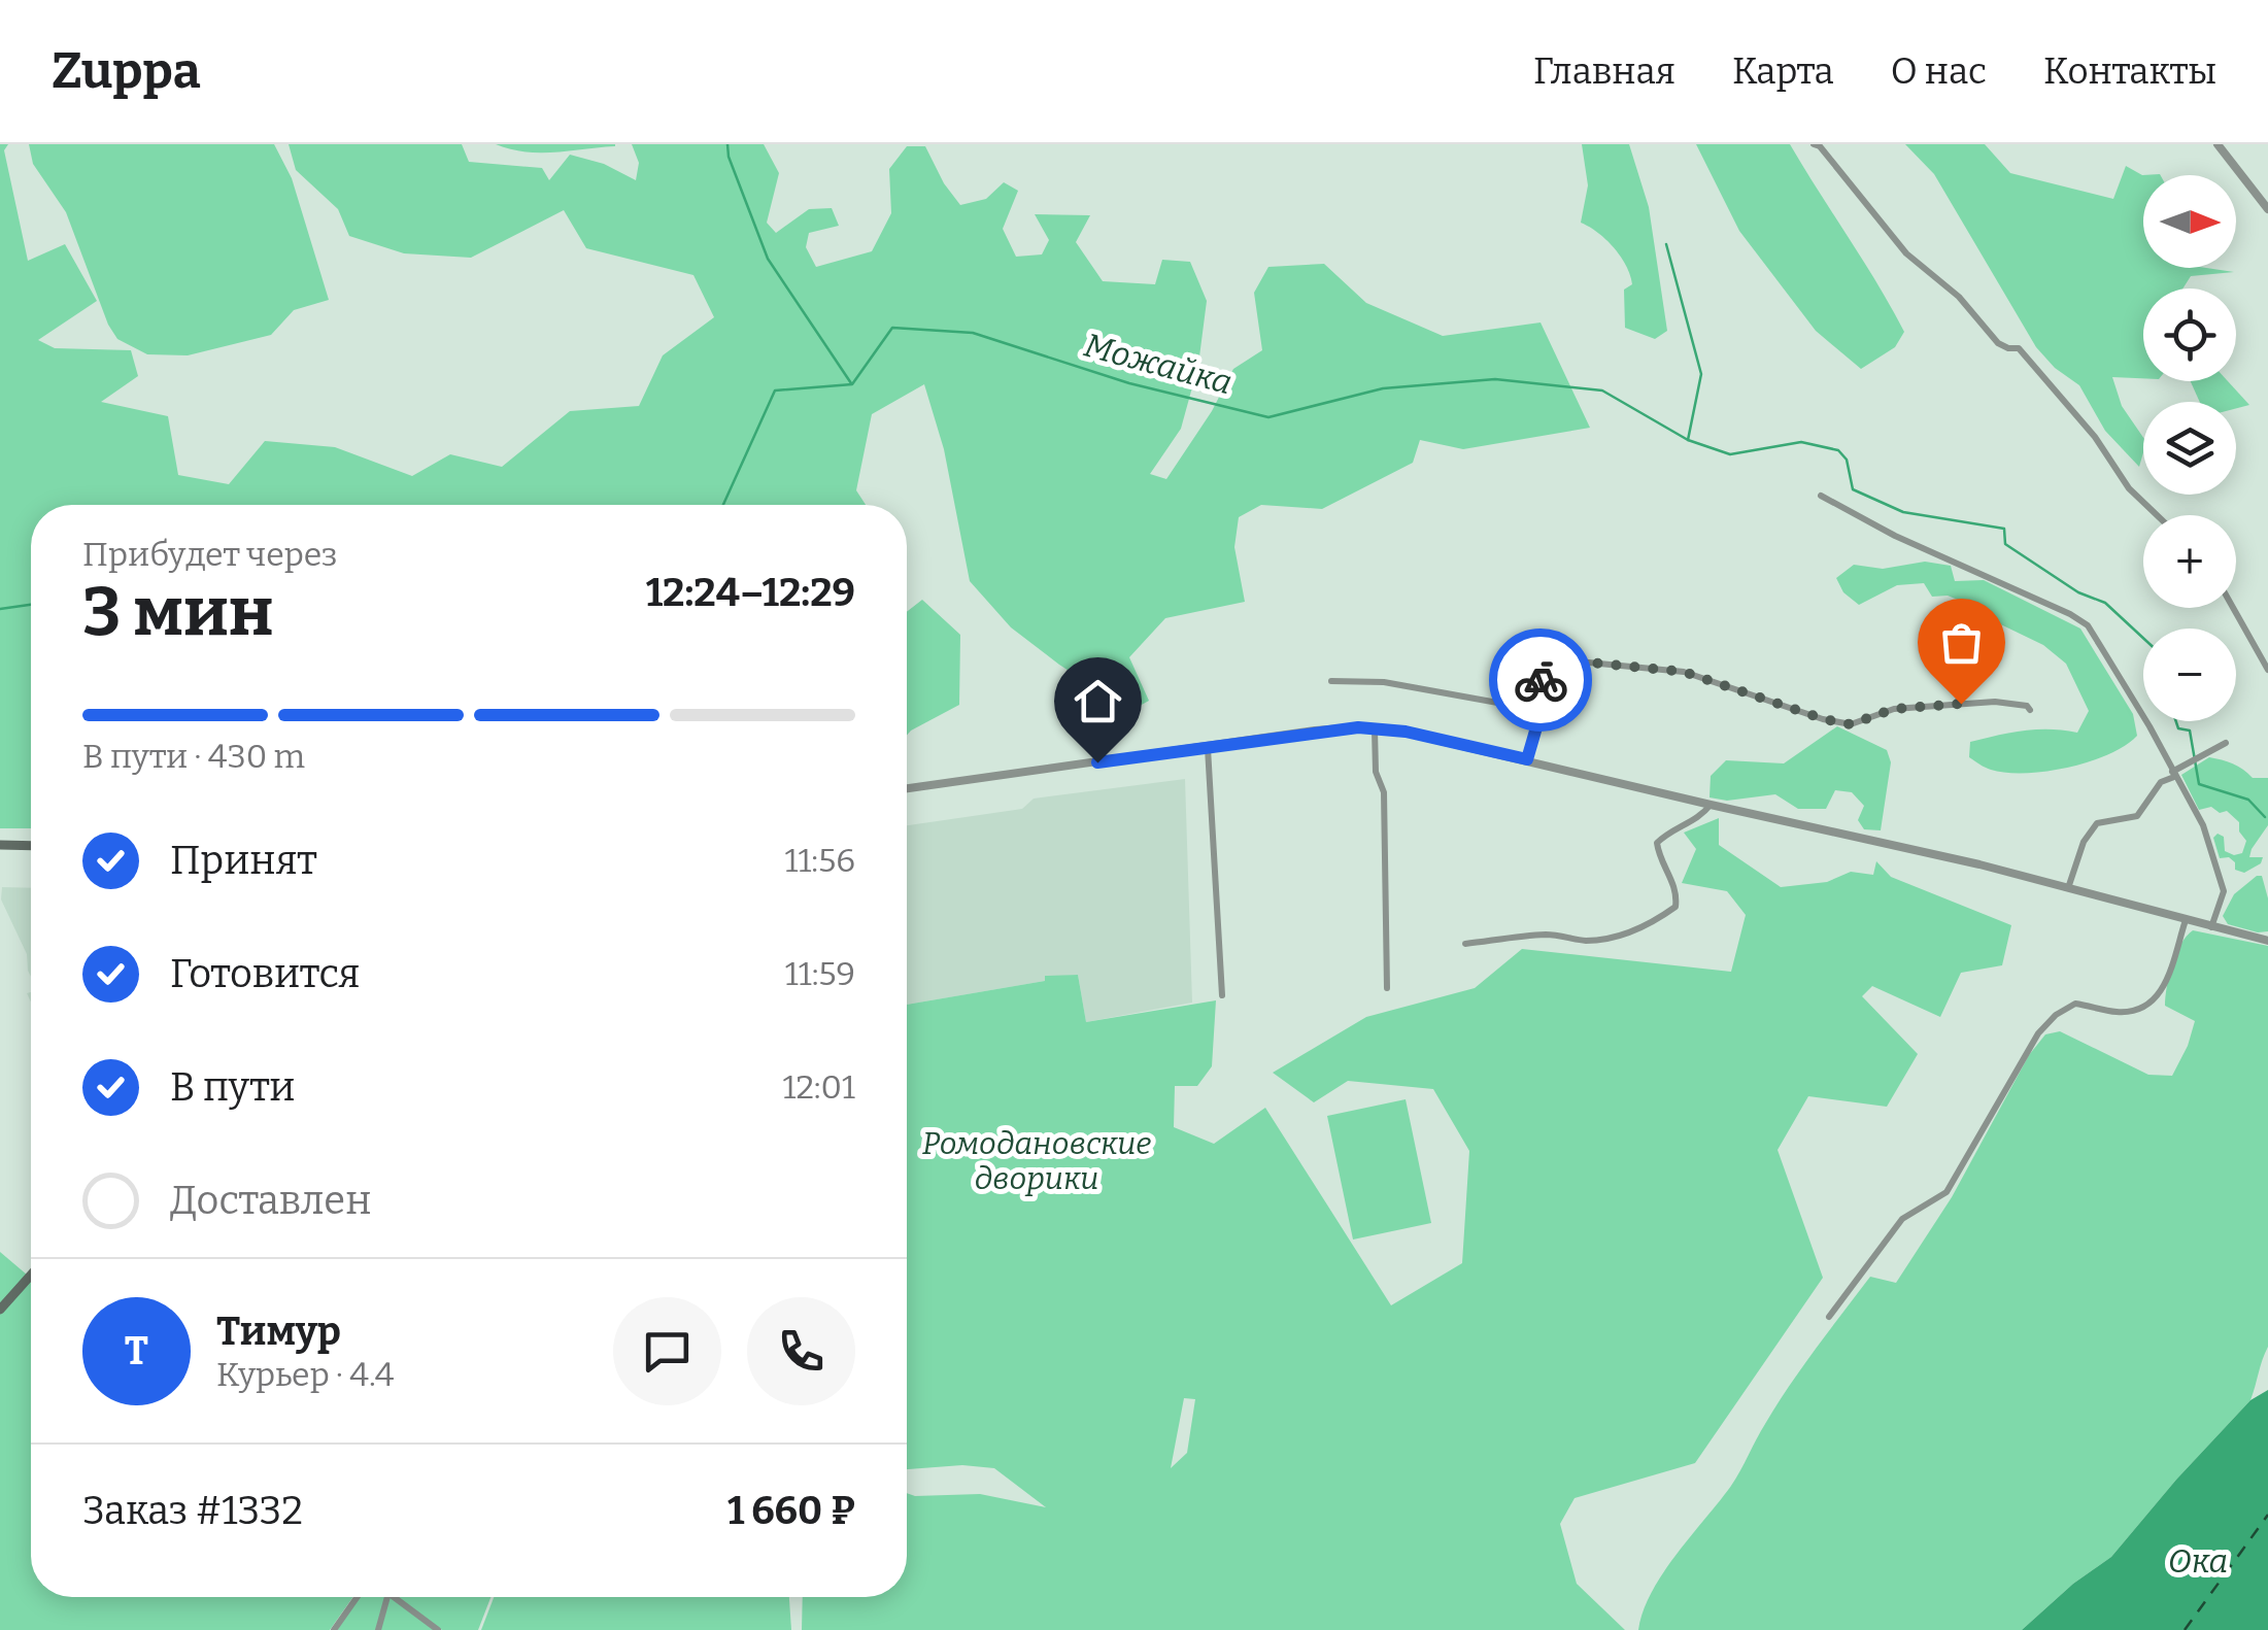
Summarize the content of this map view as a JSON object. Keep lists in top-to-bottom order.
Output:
{
  "water": ["Можайка", "Ока"],
  "parks": ["Ромодановские дворики"],
  "north": "right",
  "page": {
    "header": "Zuppa",
    "nav": [
      "Главная",
      "Карта",
      "О нас",
      "Контакты"
    ],
    "map_buttons": ["+", "−"],
    "heading": ["3 мин", "Прибудет через", "12:24–12:29"],
    "panel": [
      "Тимур",
      "Курьер · 4.4",
      "Заказ #1332",
      "1 660 ₽"
    ],
    "bar": "В пути · 430 m",
    "list": [
      ["Принят", "11:56"],
      ["Готовится", "11:59"],
      ["В пути", "12:01"],
      "Доставлен"
    ],
    "round": "Т"
  }
}
